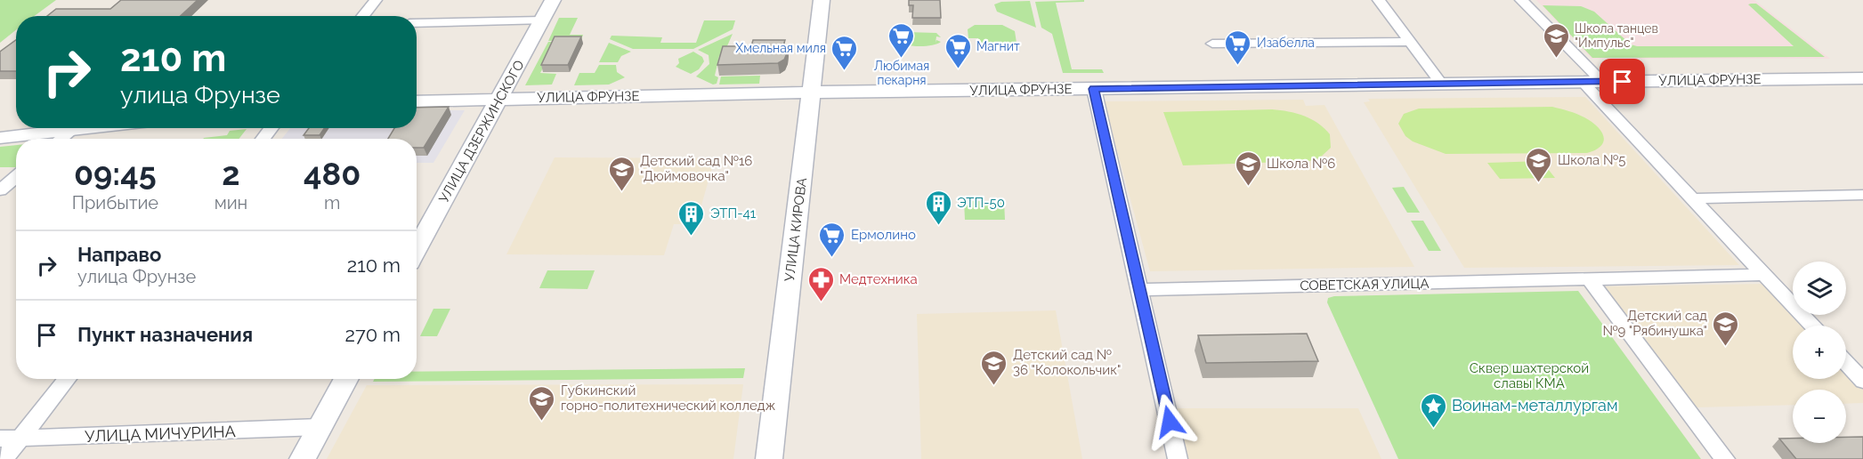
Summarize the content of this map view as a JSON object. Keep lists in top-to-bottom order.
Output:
{
  "streets": {
    "main road": ["УЛИЦА ФРУНЗЕ", "УЛИЦА ДЗЕРЖИНСКОГО", "УЛИЦА КИРОВА"],
    "street": ["СОВЕТСКАЯ УЛИЦА", "УЛИЦА МИЧУРИНА"]
  },
  "crossings": [
    ["УЛИЦА ФРУНЗЕ", "УЛИЦА ДЗЕРЖИНСКОГО"],
    ["УЛИЦА ФРУНЗЕ", "УЛИЦА КИРОВА"]
  ],
  "parks": ["Сквер шахтерской славы КМА"],
  "places": {
    "supermarket": [
      "Любимая пекарня",
      "Изабелла",
      "Магнит",
      "Хмельная миля",
      "Ермолино"
    ],
    "school or university": [
      "Школа танцев \"Импульс\"",
      "Школа №5",
      "Школа №6",
      "Детский сад №16 \"Дюймовочка\"",
      "Детский сад №9 \"Рябинушка\"",
      "Детский сад № 36 \"Колокольчик\"",
      "Губкинский горно-политехнический колледж"
    ],
    "building": ["ЭТП-50", "ЭТП-41"],
    "pharmacy": ["Медтехника"],
    "place": ["Воинам-металлургам"]
  },
  "page": {
    "turn": ["210 m", "улица Фрунзе"],
    "eta": [
      "09:45",
      "Прибытие",
      "2",
      "мин",
      "480",
      "m"
    ],
    "list": [
      {
        "name": "Направо",
        "note": "улица Фрунзе",
        "value": "210 m"
      },
      {
        "name": "Пункт назначения",
        "value": "270 m"
      }
    ],
    "map_buttons": ["+", "−"]
  }
}
